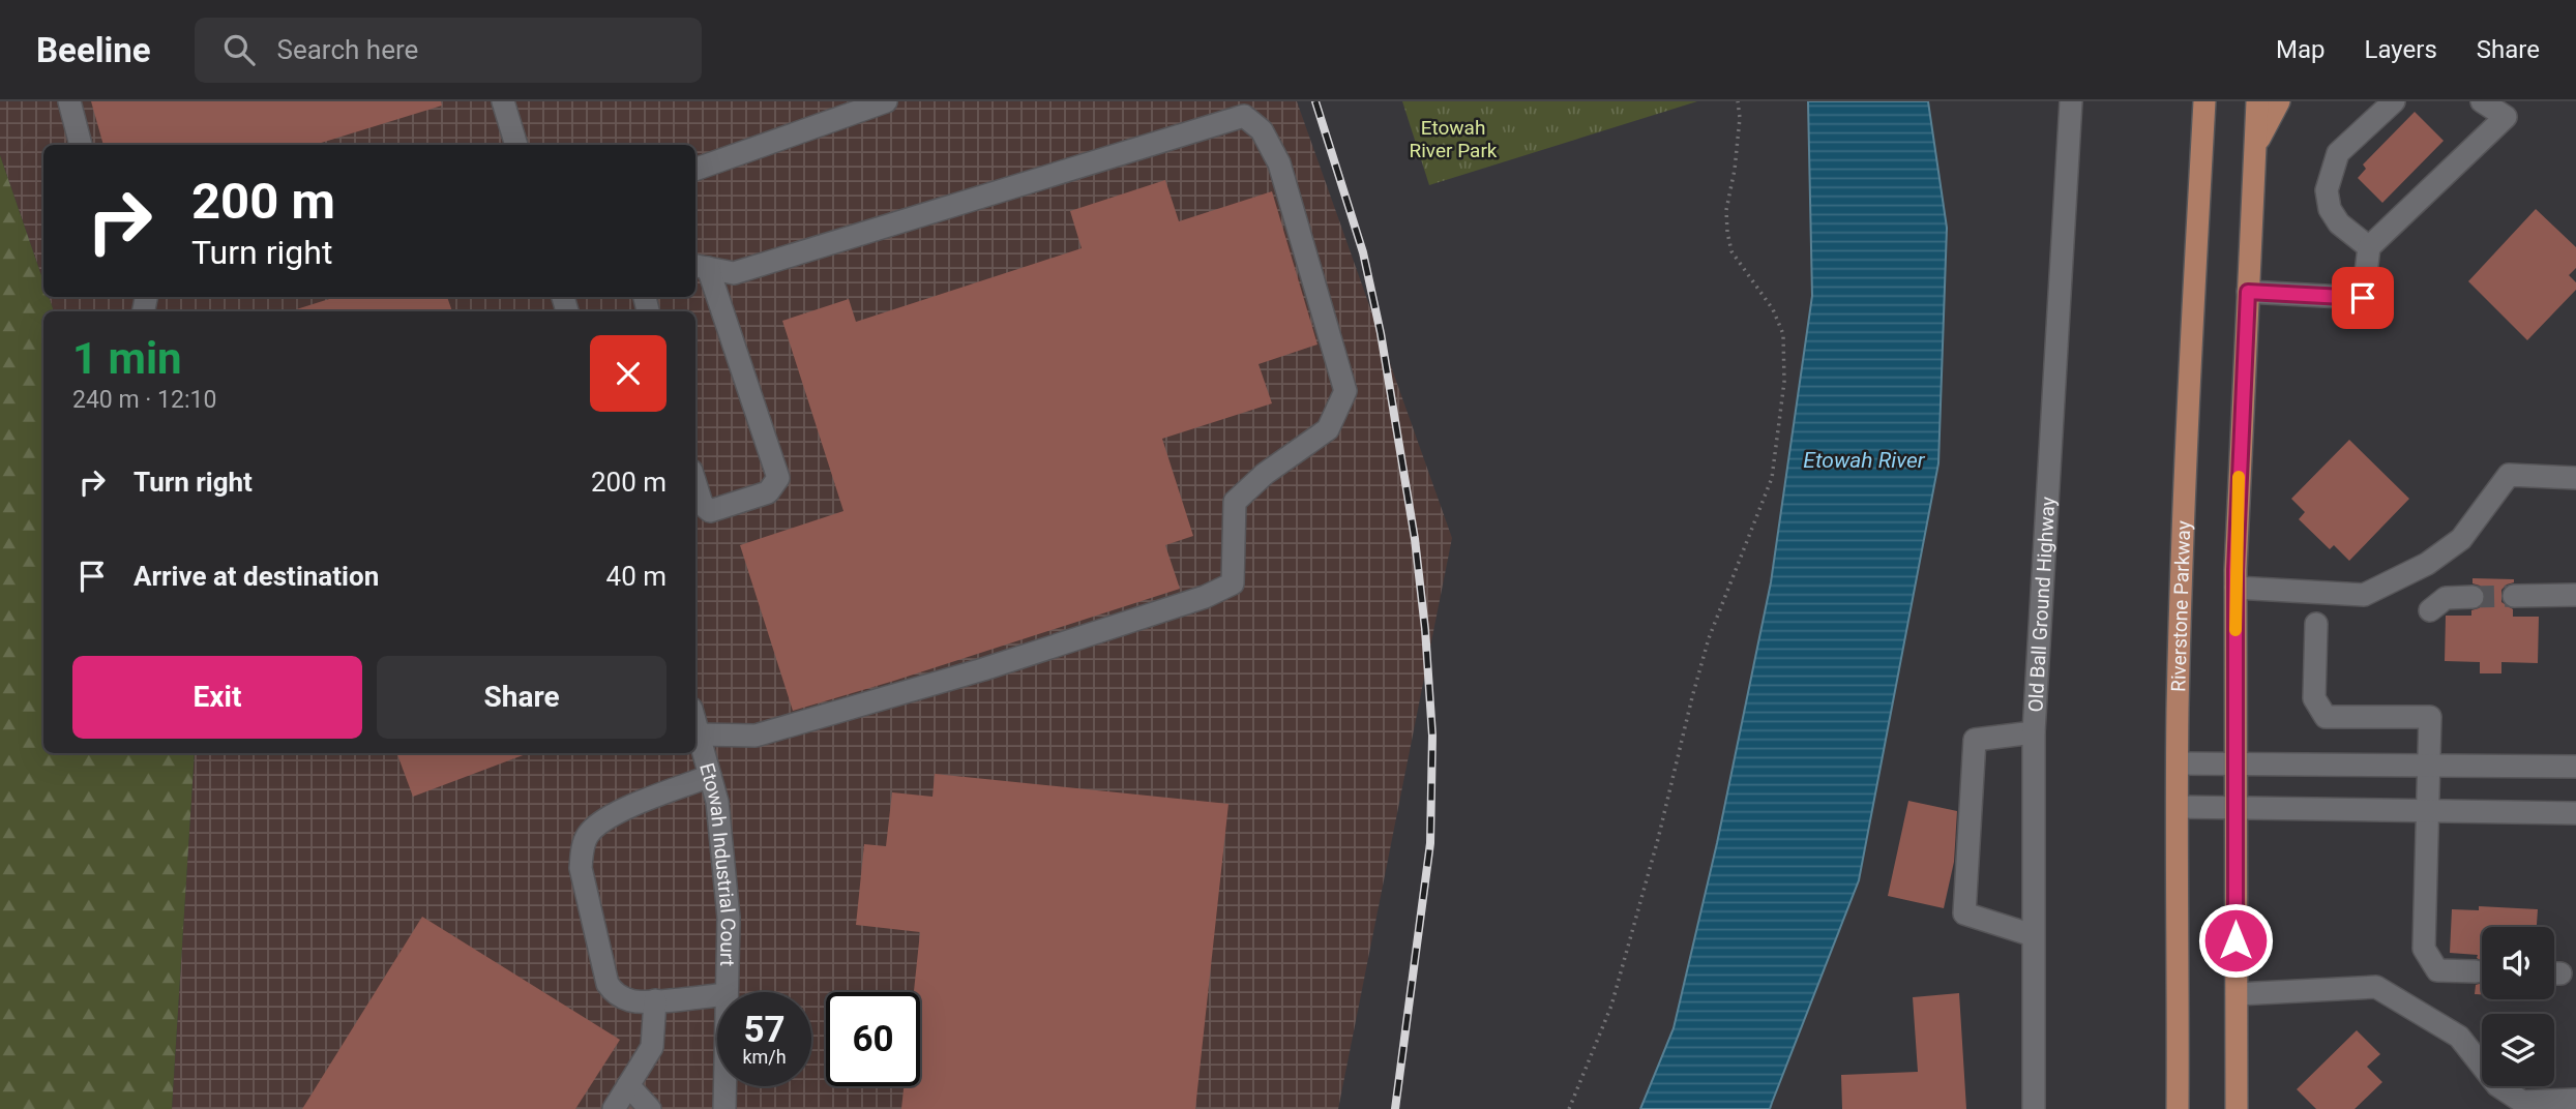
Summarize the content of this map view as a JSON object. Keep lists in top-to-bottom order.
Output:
{
  "streets": {
    "main road": ["Riverstone Parkway"],
    "street": ["Old Ball Ground Highway", "Etowah Industrial Court"]
  },
  "water": ["Etowah River"],
  "parks": ["Etowah River Park"],
  "page": {
    "header": "Beeline",
    "search": "Search here",
    "nav": ["Map", "Layers", "Share"],
    "turn": ["200 m", "Turn right"],
    "heading": ["1 min", "240 m · 12:10"],
    "list": [
      {
        "name": "Turn right",
        "value": "200 m"
      },
      {
        "name": "Arrive at destination",
        "value": "40 m"
      }
    ],
    "buttons": ["Exit", "Share"],
    "speed": "57 km/h",
    "limit": "60"
  }
}
